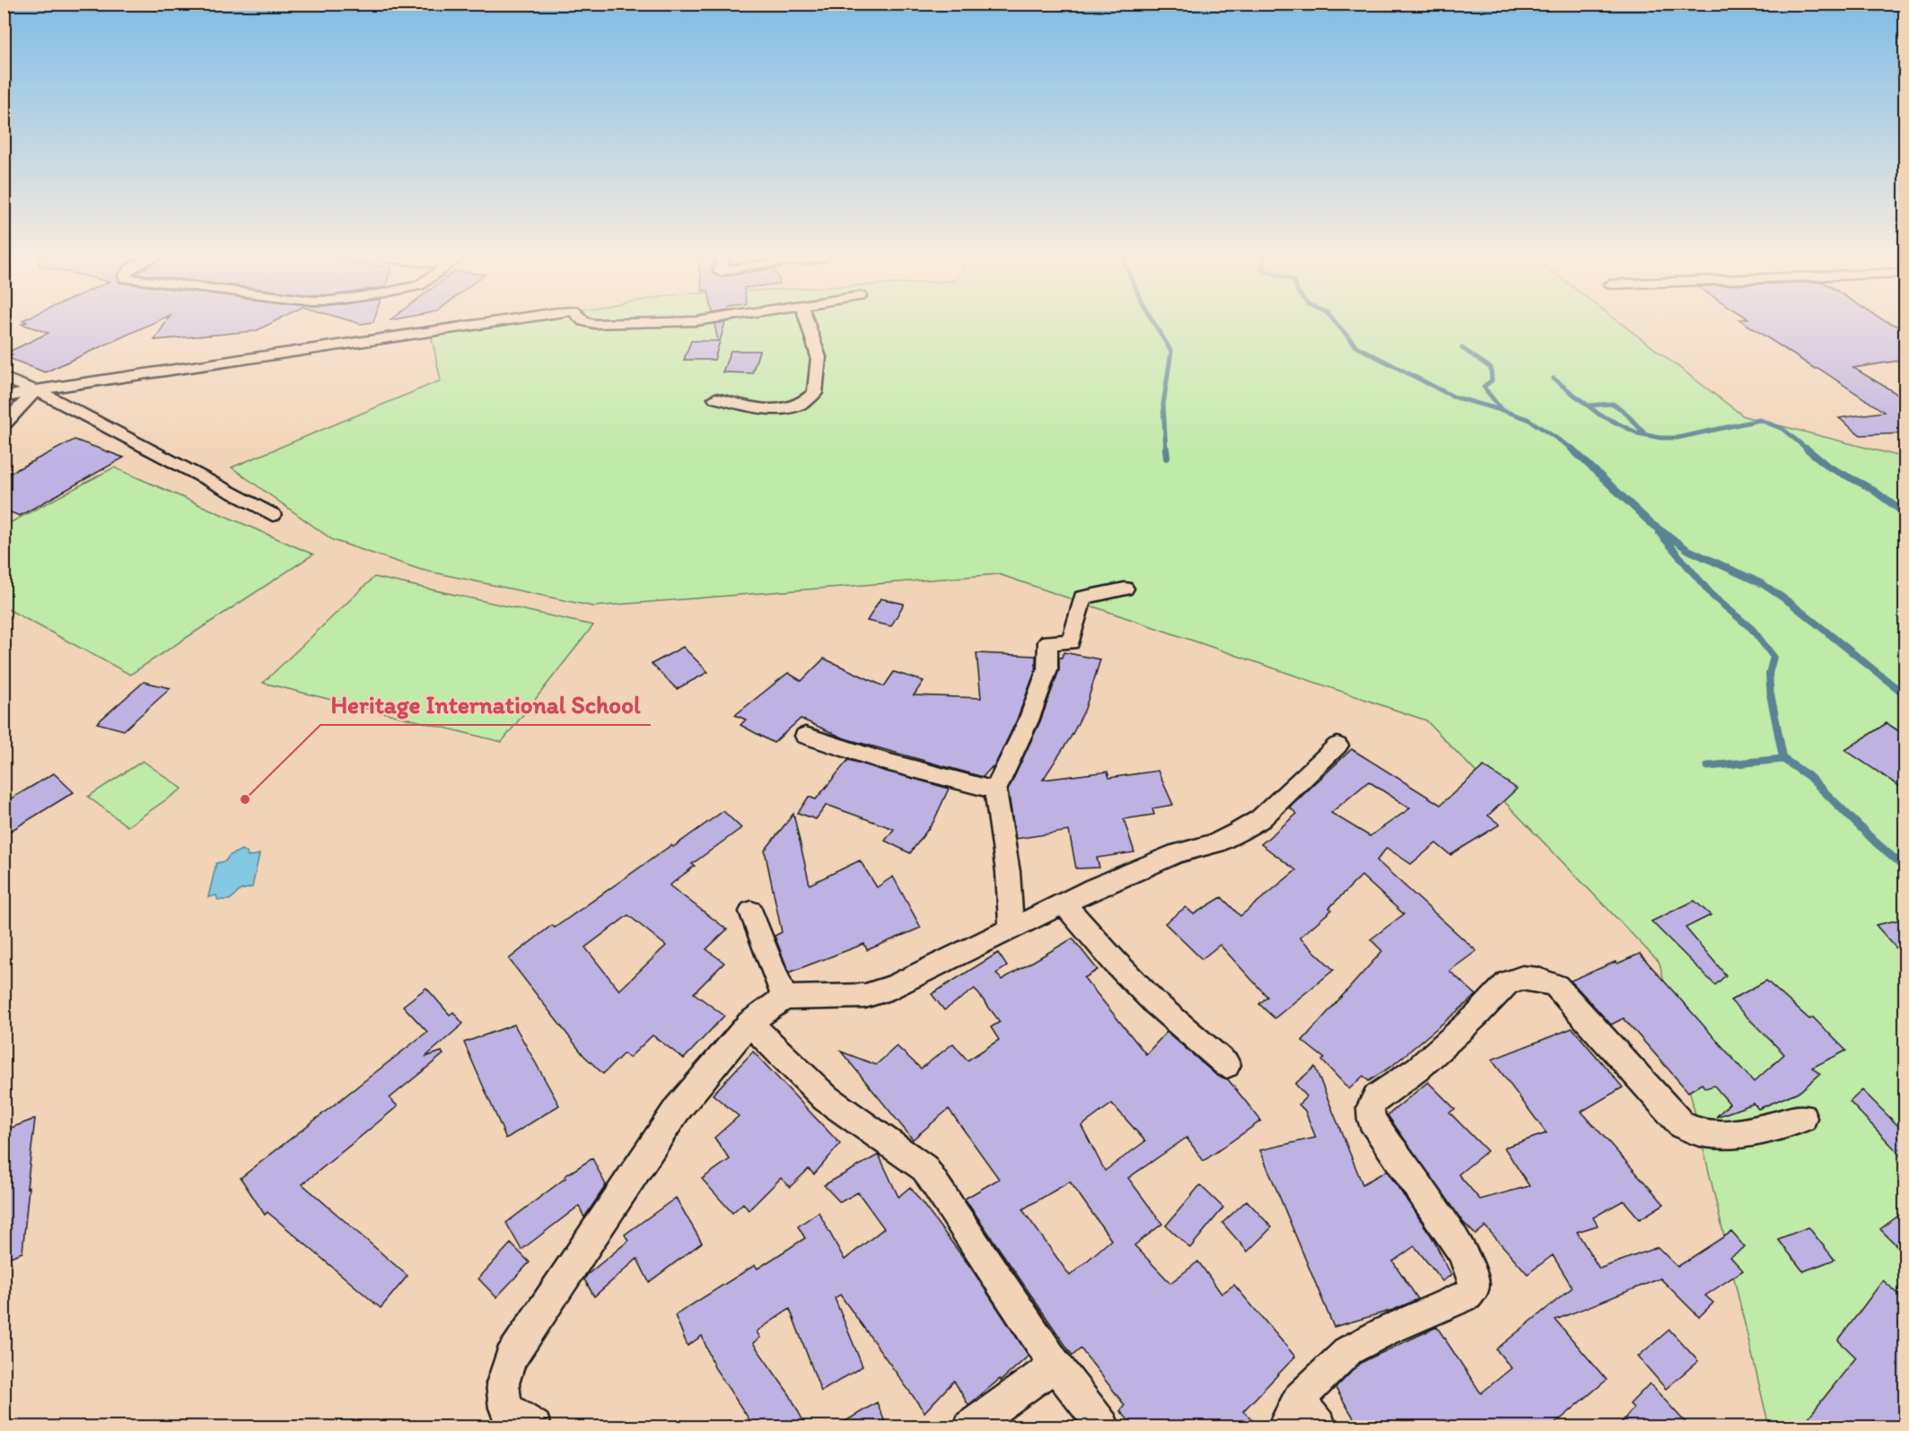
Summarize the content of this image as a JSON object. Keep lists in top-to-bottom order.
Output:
{
  "places": ["Heritage International School"]
}
